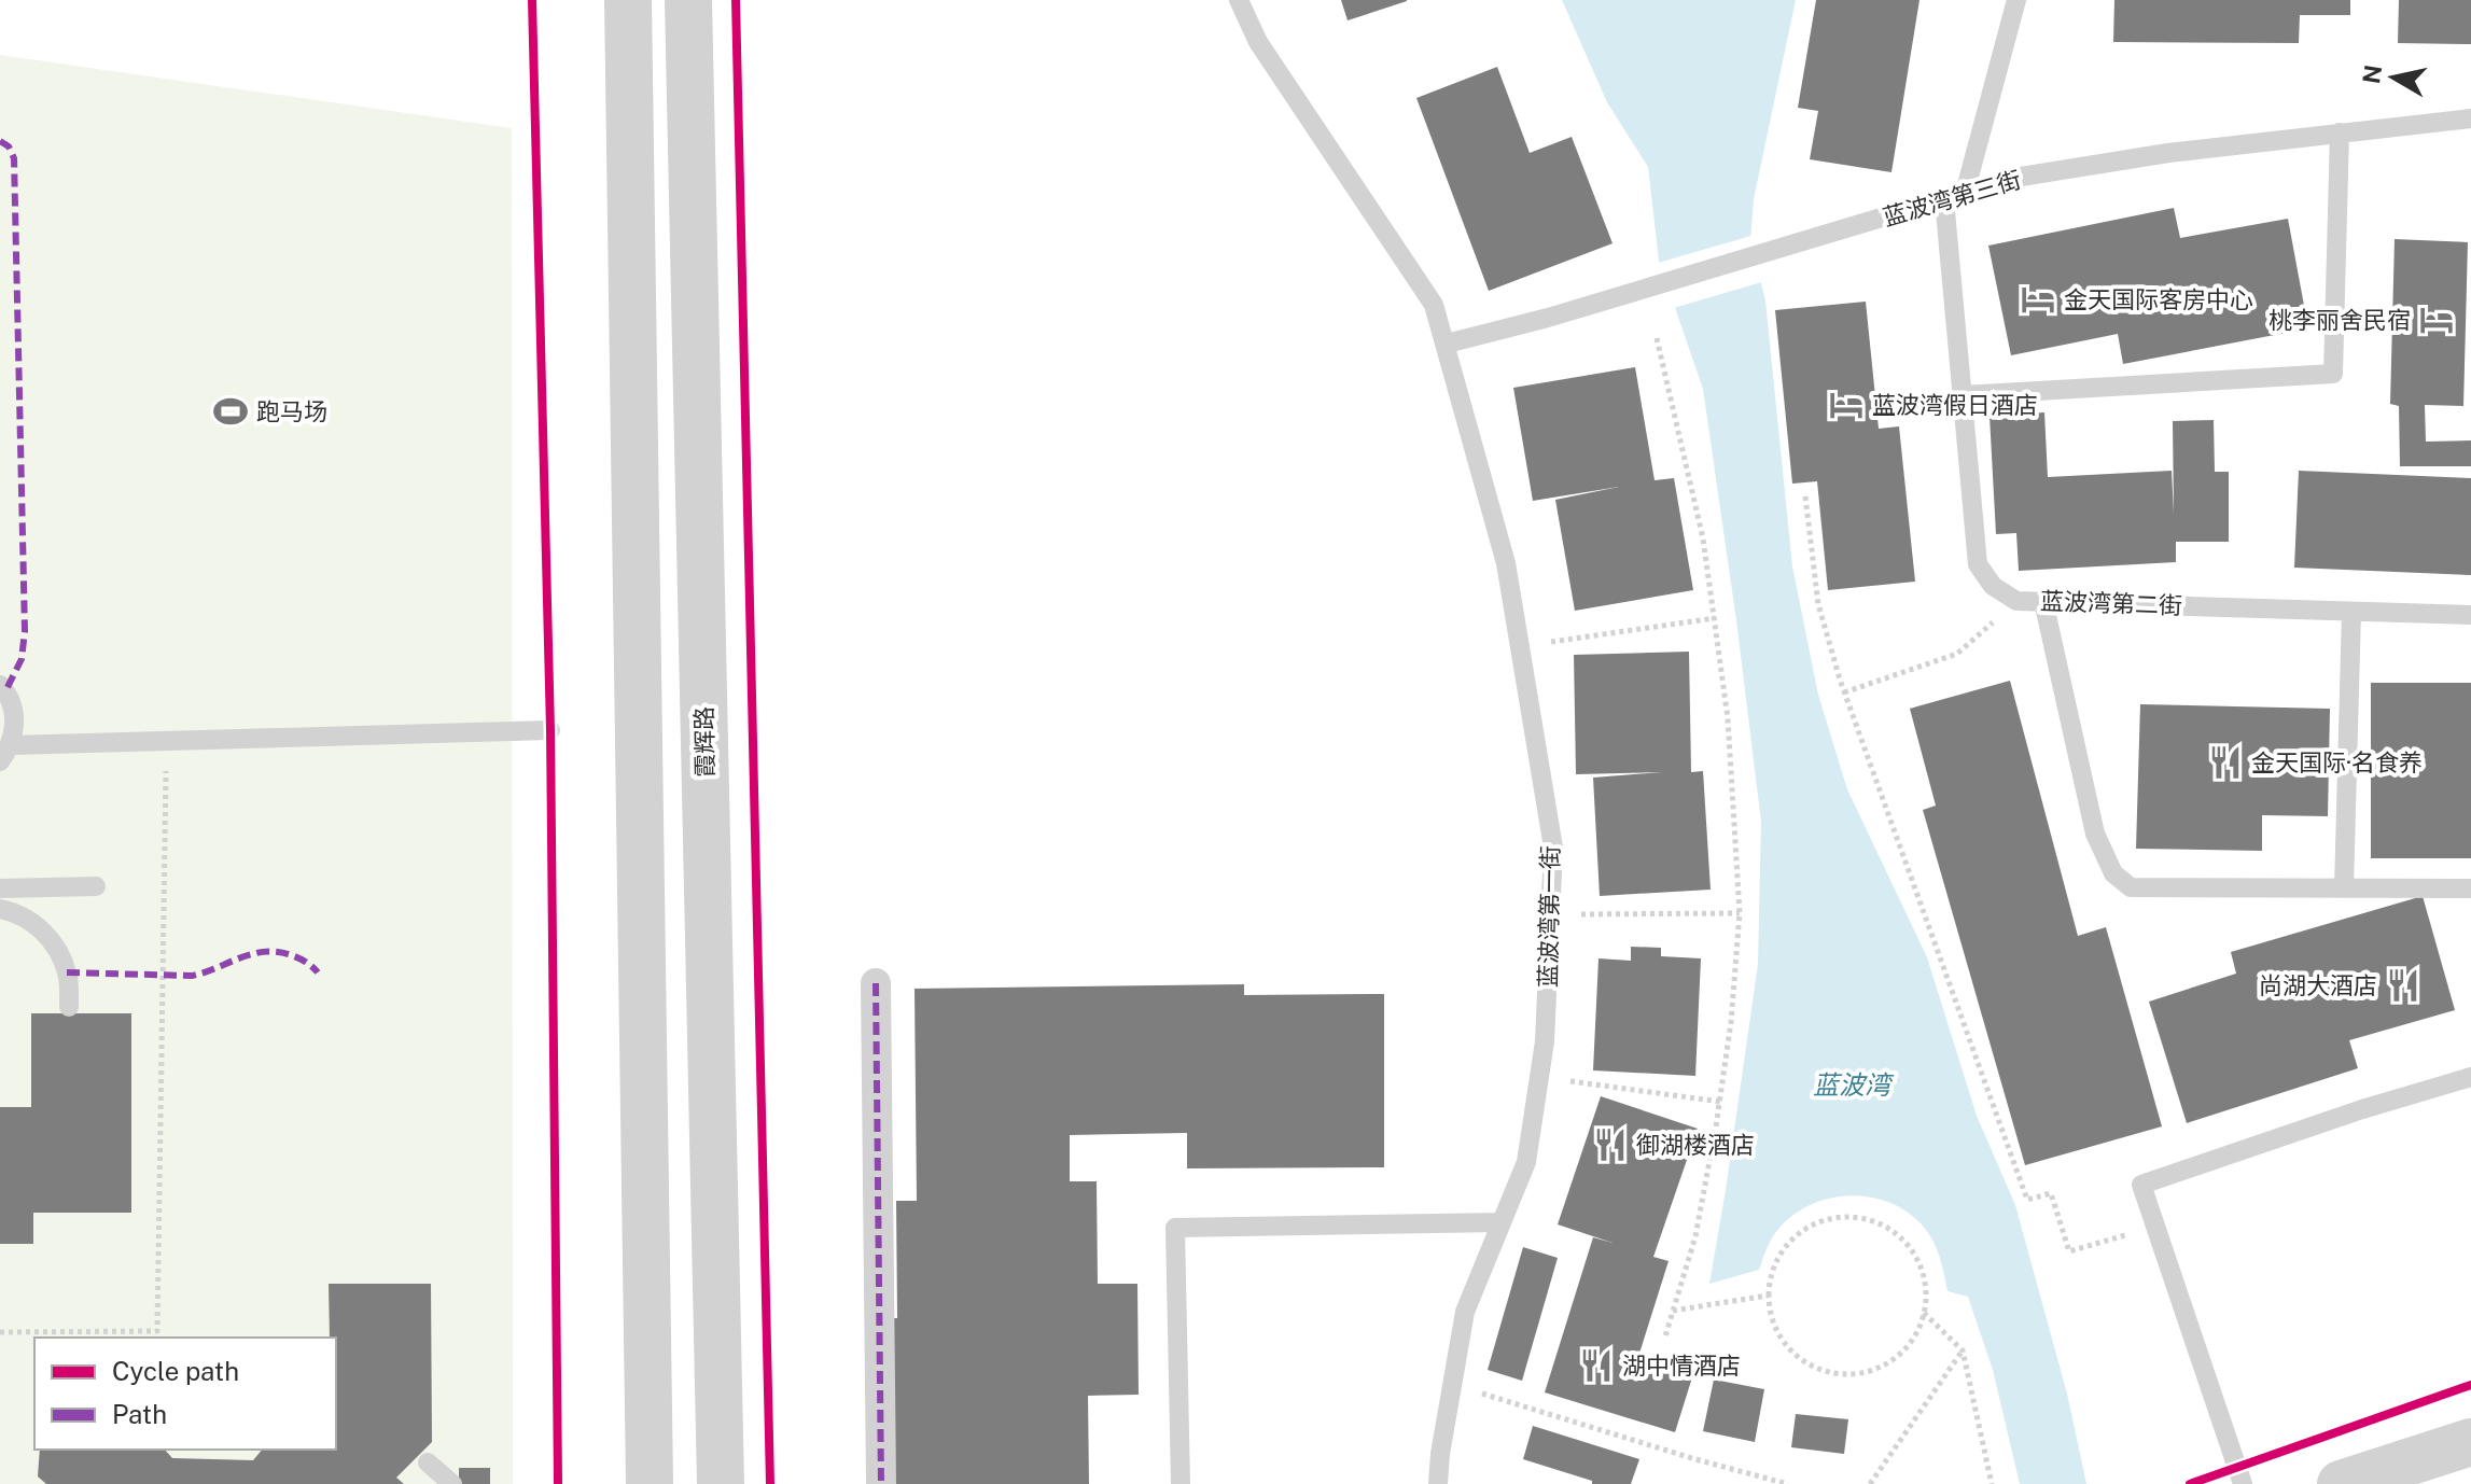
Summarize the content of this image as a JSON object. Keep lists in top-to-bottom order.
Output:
{
  "streets": {
    "street": ["霞辉路"],
    "lane": ["蓝波湾第三街", "蓝波湾第二街", "蓝波湾第一街"]
  },
  "crossings": [
    ["蓝波湾第三街", "蓝波湾第二街"],
    ["蓝波湾第三街", "蓝波湾第一街"]
  ],
  "water": ["蓝波湾"],
  "places": {
    "hotel": ["金天国际客房中心", "桃李丽舍民宿", "蓝波湾假日酒店"],
    "sports": ["跑马场"],
    "restaurant": [
      "金天国际·名食养",
      "尚湖大酒店",
      "御湖楼酒店",
      "湖中情酒店"
    ]
  },
  "legend": ["Cycle path", "Path"],
  "north": "left"
}
